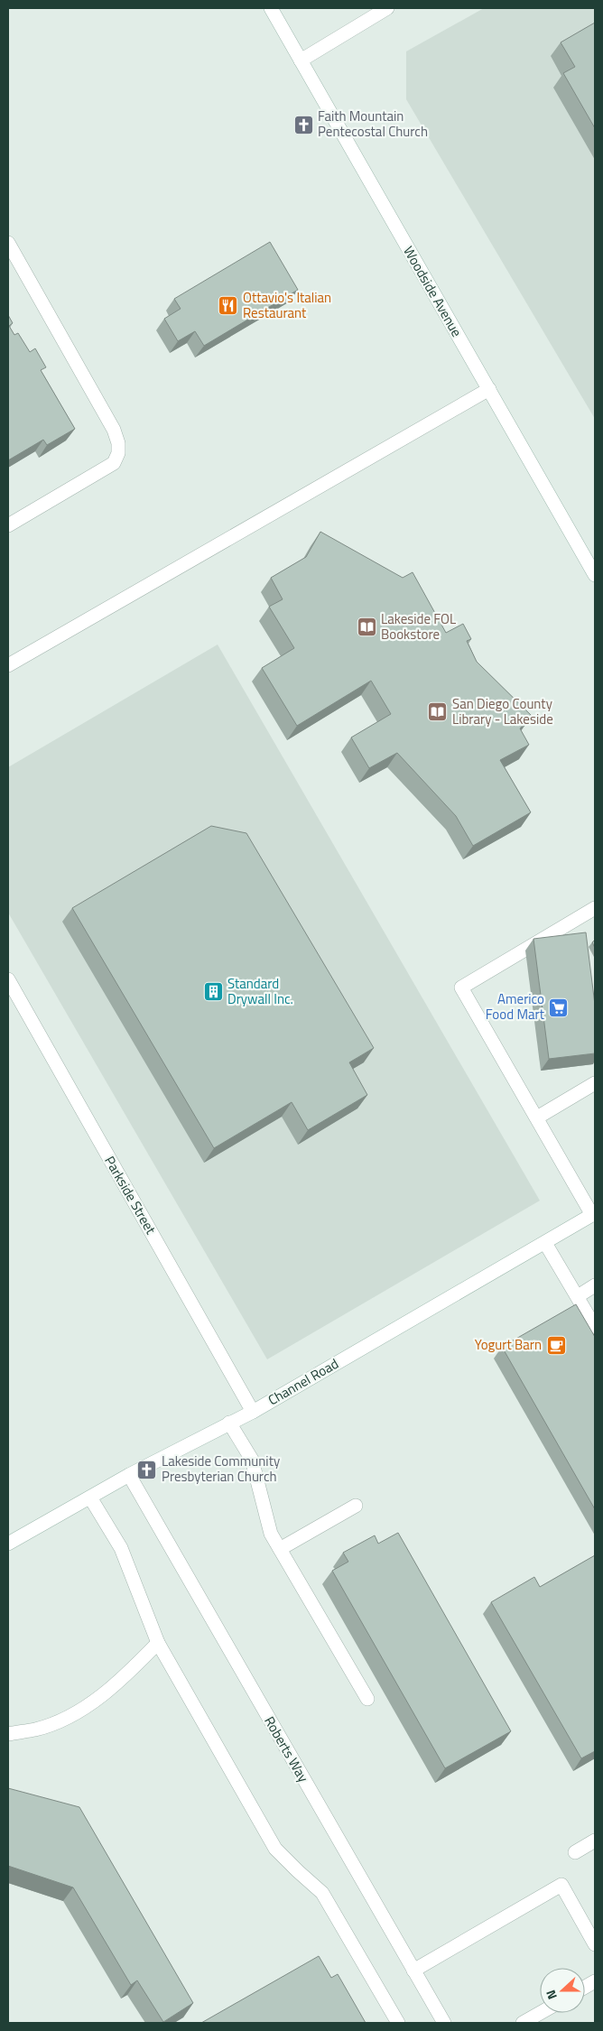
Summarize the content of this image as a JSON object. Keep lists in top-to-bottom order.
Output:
{
  "streets": {
    "main road": [
      "Woodside Avenue",
      "Parkside Street",
      "Channel Road",
      "Roberts Way"
    ]
  },
  "crossings": [
    ["Parkside Street", "Channel Road"],
    ["Channel Road", "Roberts Way"]
  ],
  "places": {
    "church": ["Faith Mountain Pentecostal Church", "Lakeside Community Presbyterian Church"],
    "restaurant": ["Ottavio's Italian Restaurant"],
    "library": ["Lakeside FOL Bookstore", "San Diego County Library - Lakeside"],
    "building": ["Standard Drywall Inc."],
    "supermarket": ["Americo Food Mart"],
    "cafe": ["Yogurt Barn"]
  },
  "north": "left"
}
